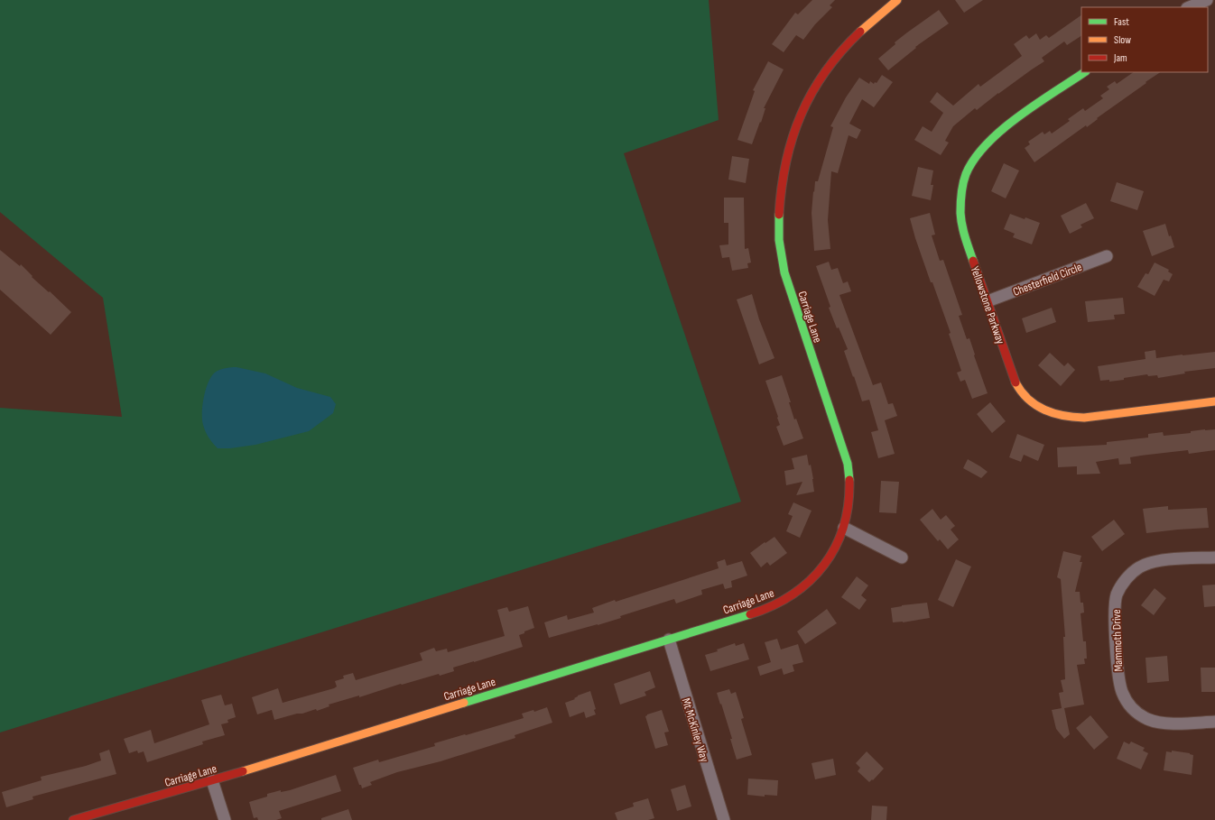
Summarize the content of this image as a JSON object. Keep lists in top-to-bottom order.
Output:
{
  "streets": {
    "street": [
      "Chesterfield Circle",
      "Yellowstone Parkway",
      "Carriage Lane",
      "Mammoth Drive",
      "Mt McKinley Way"
    ]
  },
  "crossings": [
    ["Chesterfield Circle", "Yellowstone Parkway"],
    ["Carriage Lane", "Mt McKinley Way"]
  ],
  "legend": ["Fast", "Slow", "Jam"]
}
